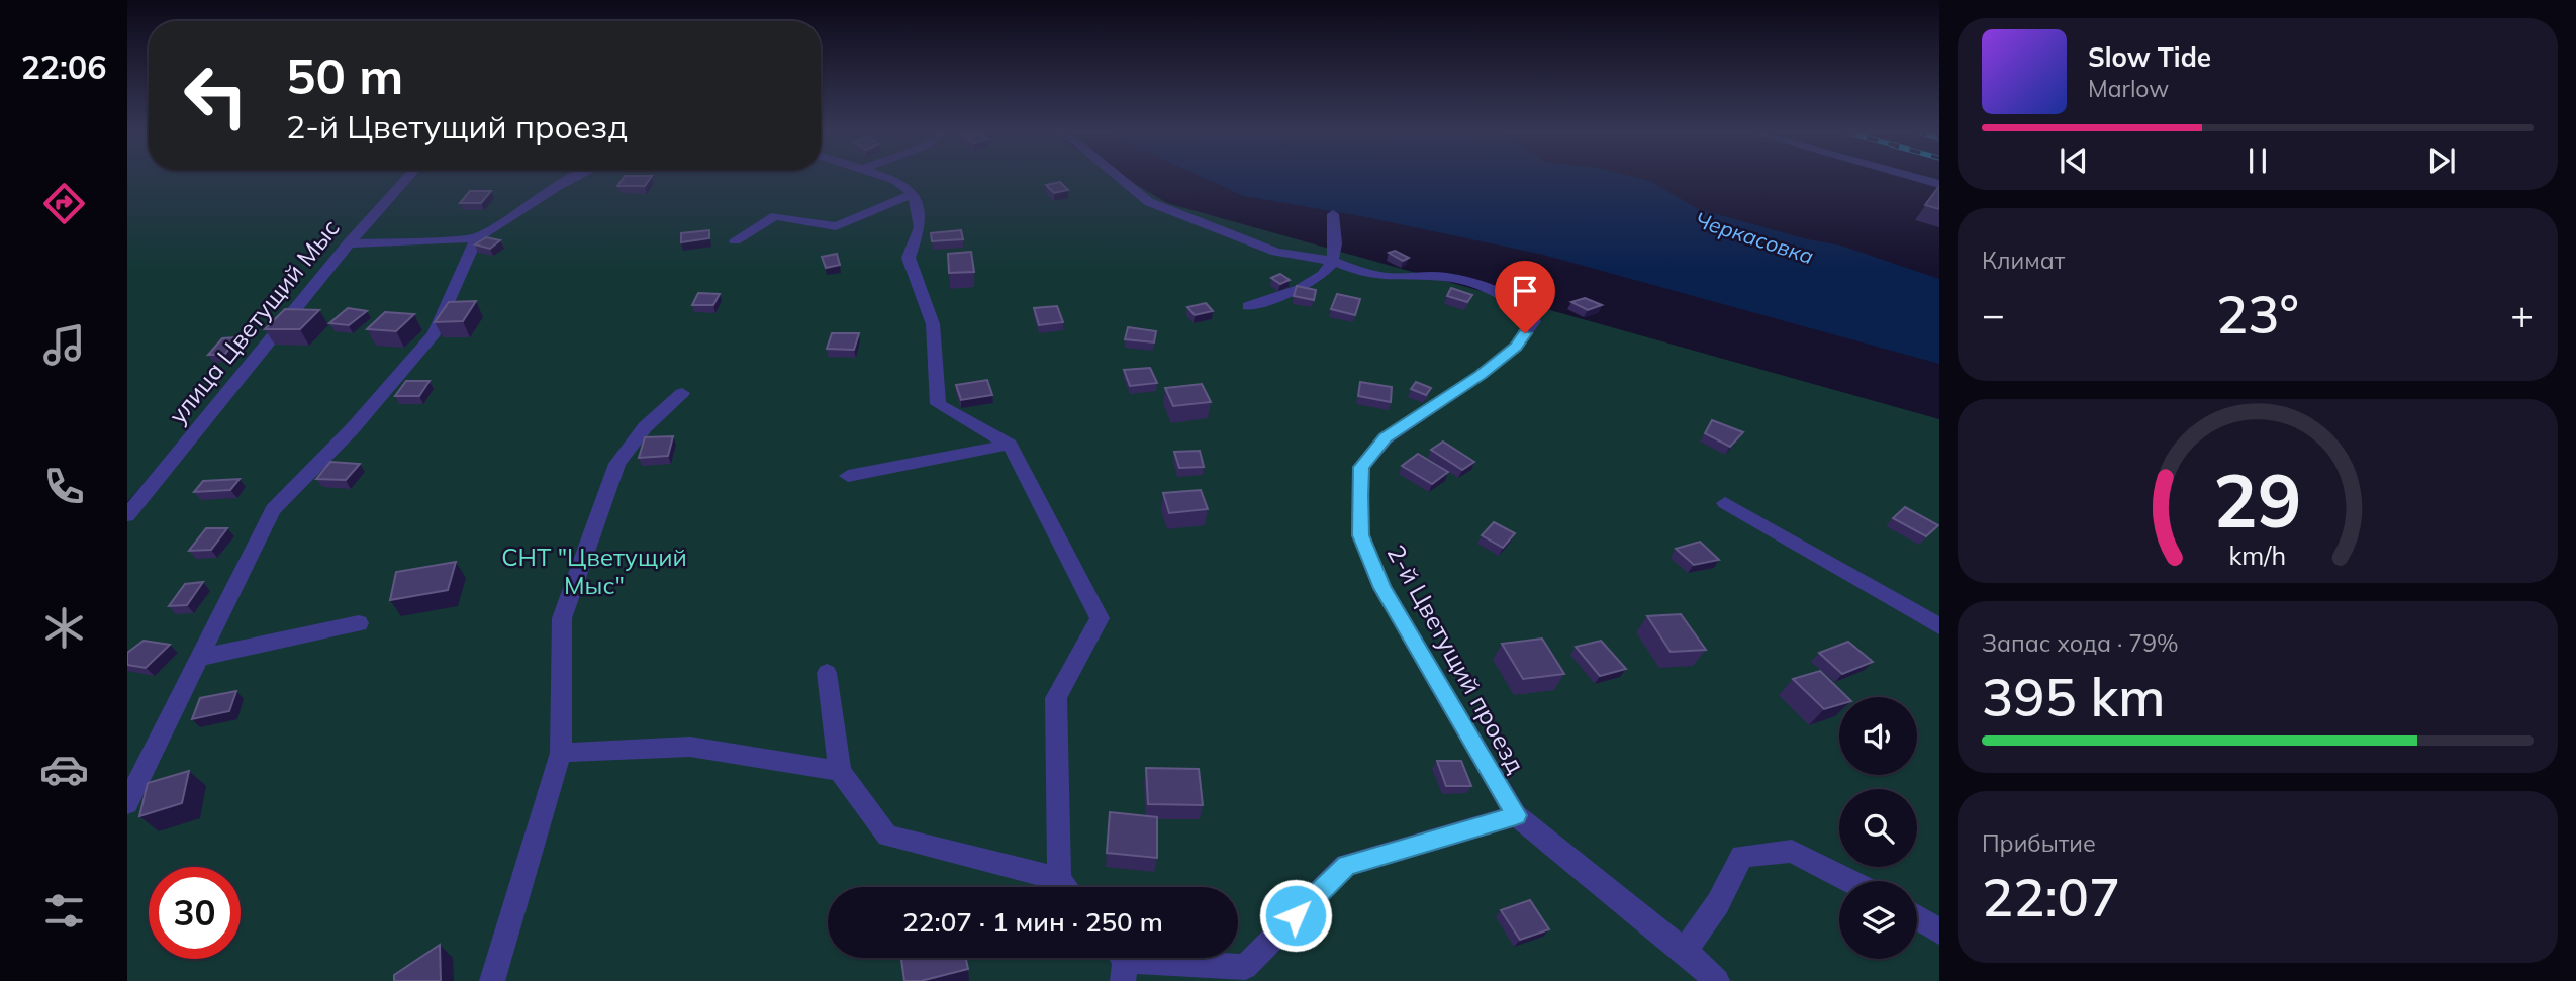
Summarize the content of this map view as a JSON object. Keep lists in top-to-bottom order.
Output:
{
  "streets": {
    "street": ["улица Цветущий Мыс", "2-й Цветущий проезд"]
  },
  "water": ["Черкасовка"],
  "parks": ["СНТ \"Цветущий Мыс\""],
  "page": {
    "tabs": "22:06",
    "turn": ["50 m", "2-й Цветущий проезд"],
    "song": ["Slow Tide", "Marlow"],
    "tile": [
      "Климат",
      ["Запас хода · 79%", "395 km"],
      ["Прибытие", "22:07"]
    ],
    "heat": ["−", "23°", "+"],
    "limit": "30",
    "trip": "22:07 · 1 мин · 250 m",
    "gauge": ["29", "km/h"]
  }
}
